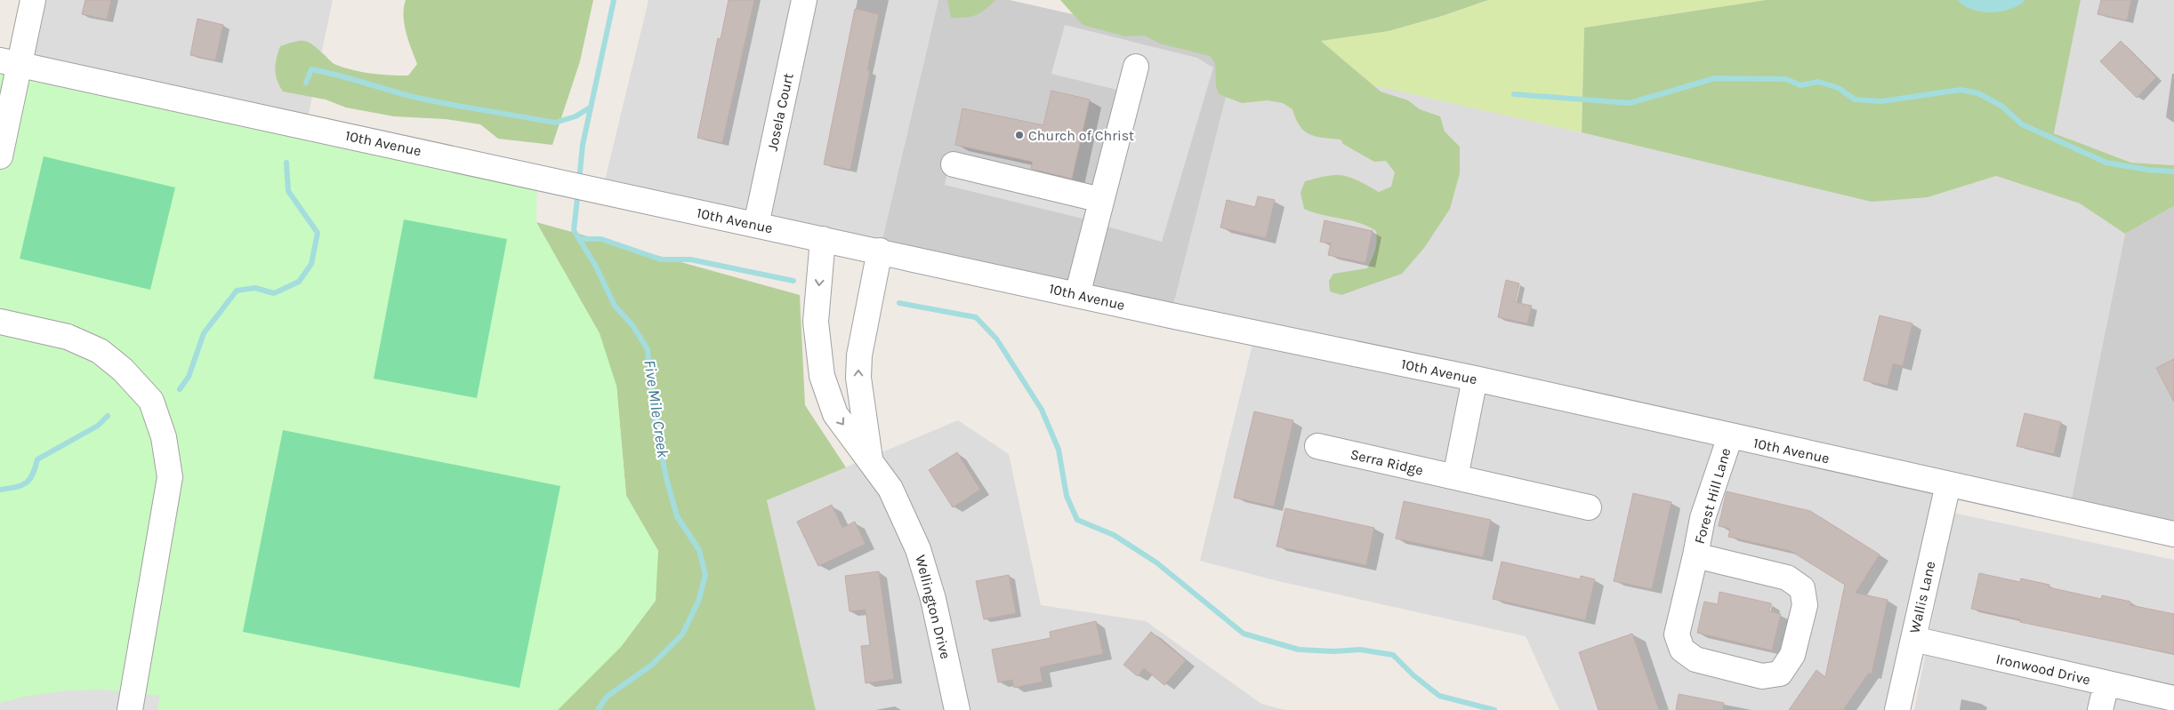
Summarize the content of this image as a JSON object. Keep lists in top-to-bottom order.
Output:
{
  "streets": {
    "street": [
      "Josela Court",
      "10th Avenue",
      "Serra Ridge",
      "Forest Hill Lane",
      "Wallis Lane",
      "Wellington Drive",
      "Ironwood Drive"
    ]
  },
  "crossings": [
    ["Josela Court", "10th Avenue"],
    ["10th Avenue", "Forest Hill Lane"],
    ["10th Avenue", "Wallis Lane"],
    ["10th Avenue", "Wellington Drive"],
    ["Wallis Lane", "Ironwood Drive"]
  ],
  "water": ["Five Mile Creek"],
  "places": ["Church of Christ"]
}
